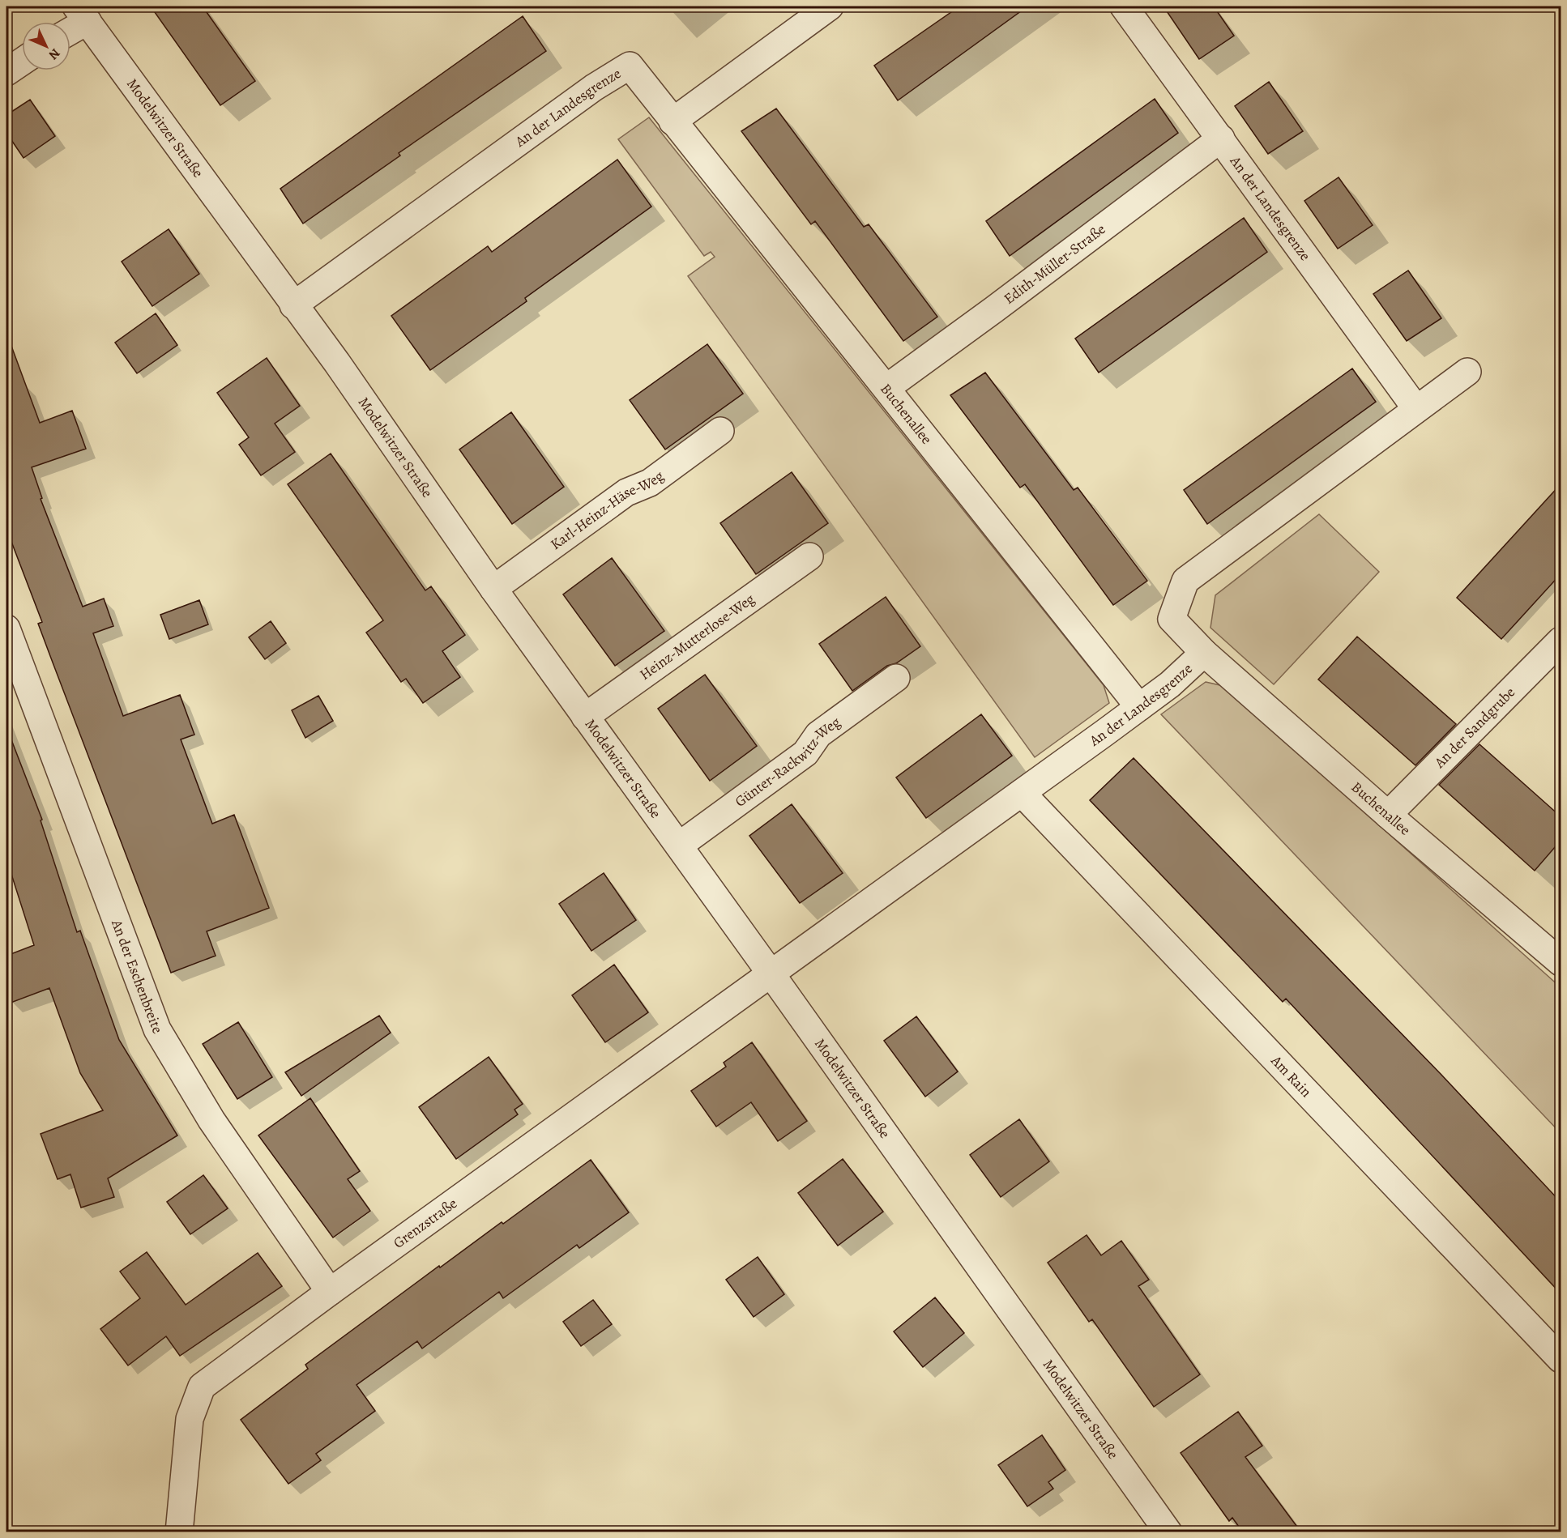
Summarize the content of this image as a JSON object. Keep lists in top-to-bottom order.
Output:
{
  "streets": {
    "street": [
      "An der Landesgrenze",
      "Modelwitzer Straße",
      "Edith-Müller-Straße",
      "Buchenallee",
      "Karl-Heinz-Häse-Weg",
      "Heinz-Mutterlose-Weg",
      "An der Sandgrube",
      "Günter-Rackwitz-Weg",
      "An der Eschenbreite",
      "Am Rain",
      "Grenzstraße"
    ]
  },
  "crossings": [
    ["An der Landesgrenze", "Modelwitzer Straße"],
    ["An der Landesgrenze", "Edith-Müller-Straße"],
    ["An der Landesgrenze", "Buchenallee"],
    ["An der Landesgrenze", "Am Rain"],
    ["An der Landesgrenze", "Grenzstraße"],
    ["Modelwitzer Straße", "Karl-Heinz-Häse-Weg"],
    ["Modelwitzer Straße", "Heinz-Mutterlose-Weg"],
    ["Modelwitzer Straße", "Günter-Rackwitz-Weg"],
    ["Modelwitzer Straße", "Grenzstraße"],
    ["Edith-Müller-Straße", "Buchenallee"],
    ["Buchenallee", "An der Sandgrube"],
    ["An der Eschenbreite", "Grenzstraße"]
  ],
  "north": "bottom right"
}
